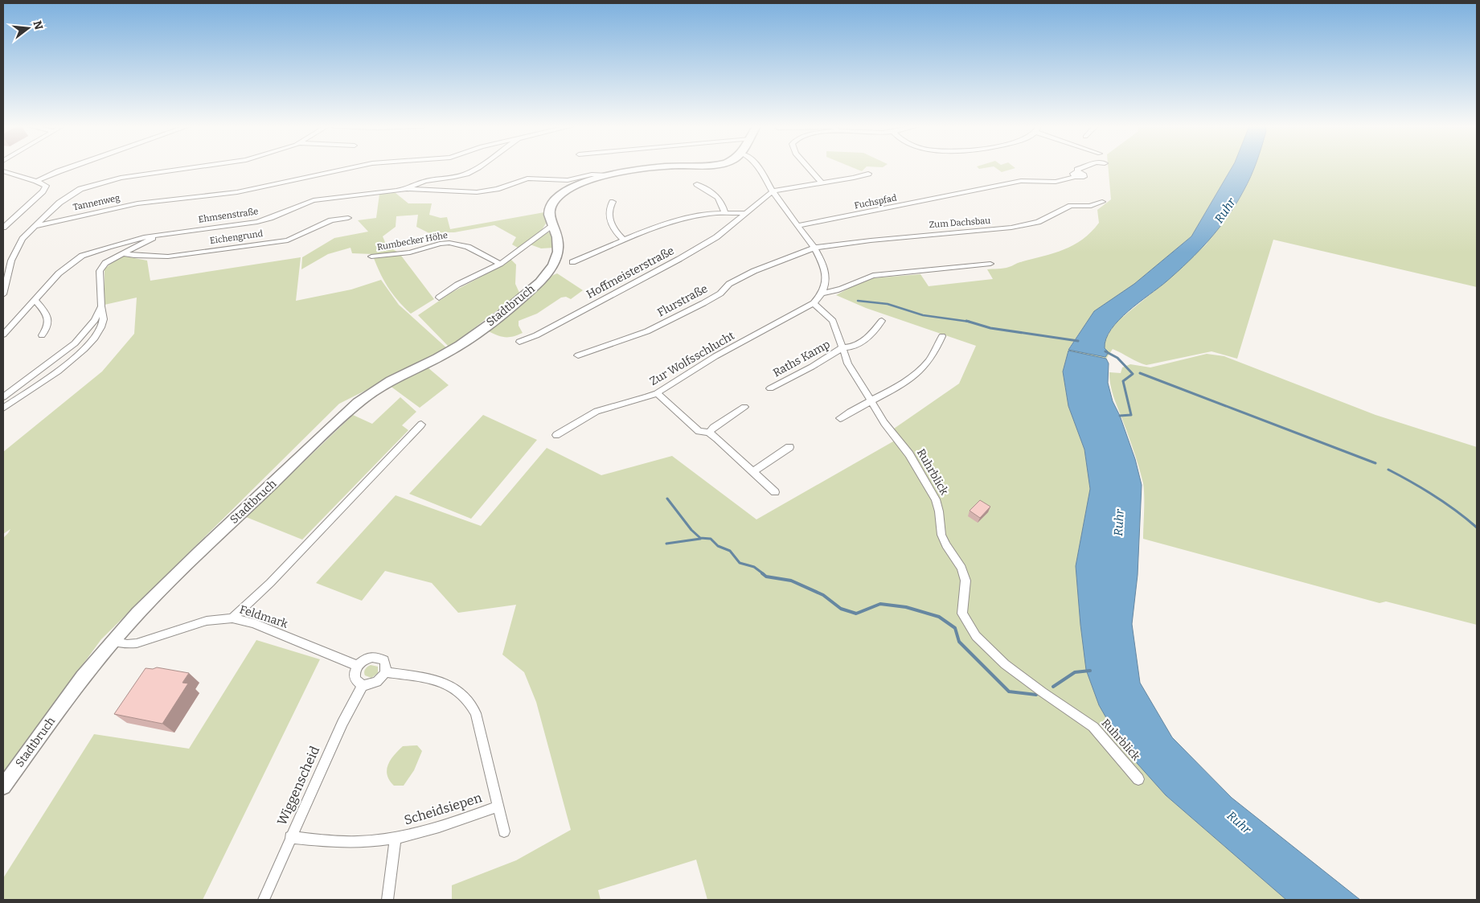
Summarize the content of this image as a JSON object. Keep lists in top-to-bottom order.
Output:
{
  "streets": {
    "street": [
      "Fuchspfad",
      "Tannenweg",
      "Ehmsenstraße",
      "Zum Dachsbau",
      "Eichengrund",
      "Rumbecker Höhe",
      "Hoffmeisterstraße",
      "Flurstraße",
      "Stadtbruch",
      "Zur Wolfsschlucht",
      "Raths Kamp",
      "Ruhrblick",
      "Feldmark",
      "Wiggenscheid",
      "Scheidsiepen"
    ]
  },
  "crossings": [
    ["Zum Dachsbau", "Flurstraße"],
    ["Stadtbruch", "Feldmark"],
    ["Zur Wolfsschlucht", "Ruhrblick"],
    ["Raths Kamp", "Ruhrblick"],
    ["Feldmark", "Wiggenscheid"],
    ["Wiggenscheid", "Scheidsiepen"]
  ],
  "water": ["Ruhr"],
  "north": "right"
}
